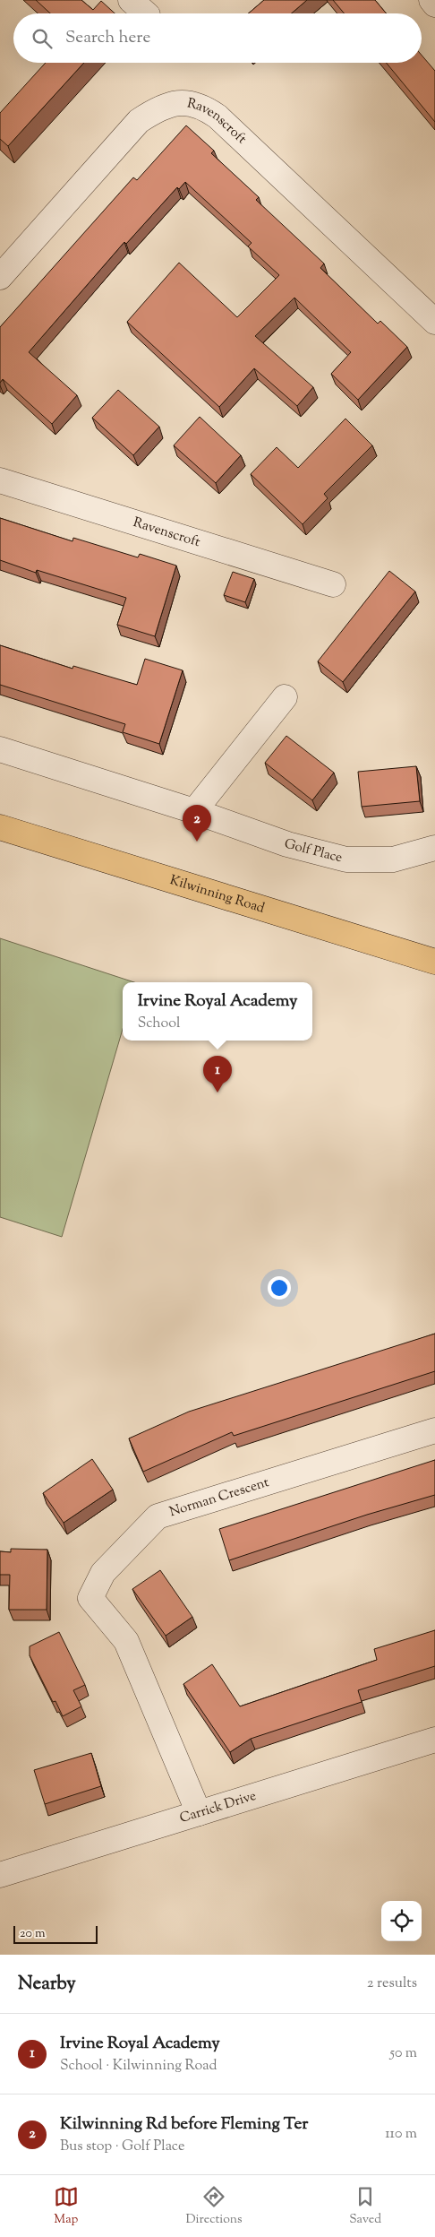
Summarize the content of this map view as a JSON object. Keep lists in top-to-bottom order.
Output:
{
  "streets": {
    "main road": ["Kilwinning Road"],
    "street": [
      "Ravenscroft",
      "Golf Place",
      "Norman Crescent",
      "Carrick Drive"
    ]
  },
  "crossings": [
    ["Norman Crescent", "Carrick Drive"]
  ],
  "scale_bar": "20 m",
  "page": {
    "search": "Search here",
    "pins": ["2", "1"],
    "popup": ["Irvine Royal Academy", "School"],
    "scale": "20 m",
    "heading": ["Nearby", "2 results"],
    "list": [
      {
        "mark": "1",
        "name": "Irvine Royal Academy",
        "note": "School · Kilwinning Road",
        "value": "50 m"
      },
      {
        "mark": "2",
        "name": "Kilwinning Rd before Fleming Ter",
        "note": "Bus stop · Golf Place",
        "value": "110 m"
      }
    ],
    "nav": ["Map", "Directions", "Saved"]
  }
}
